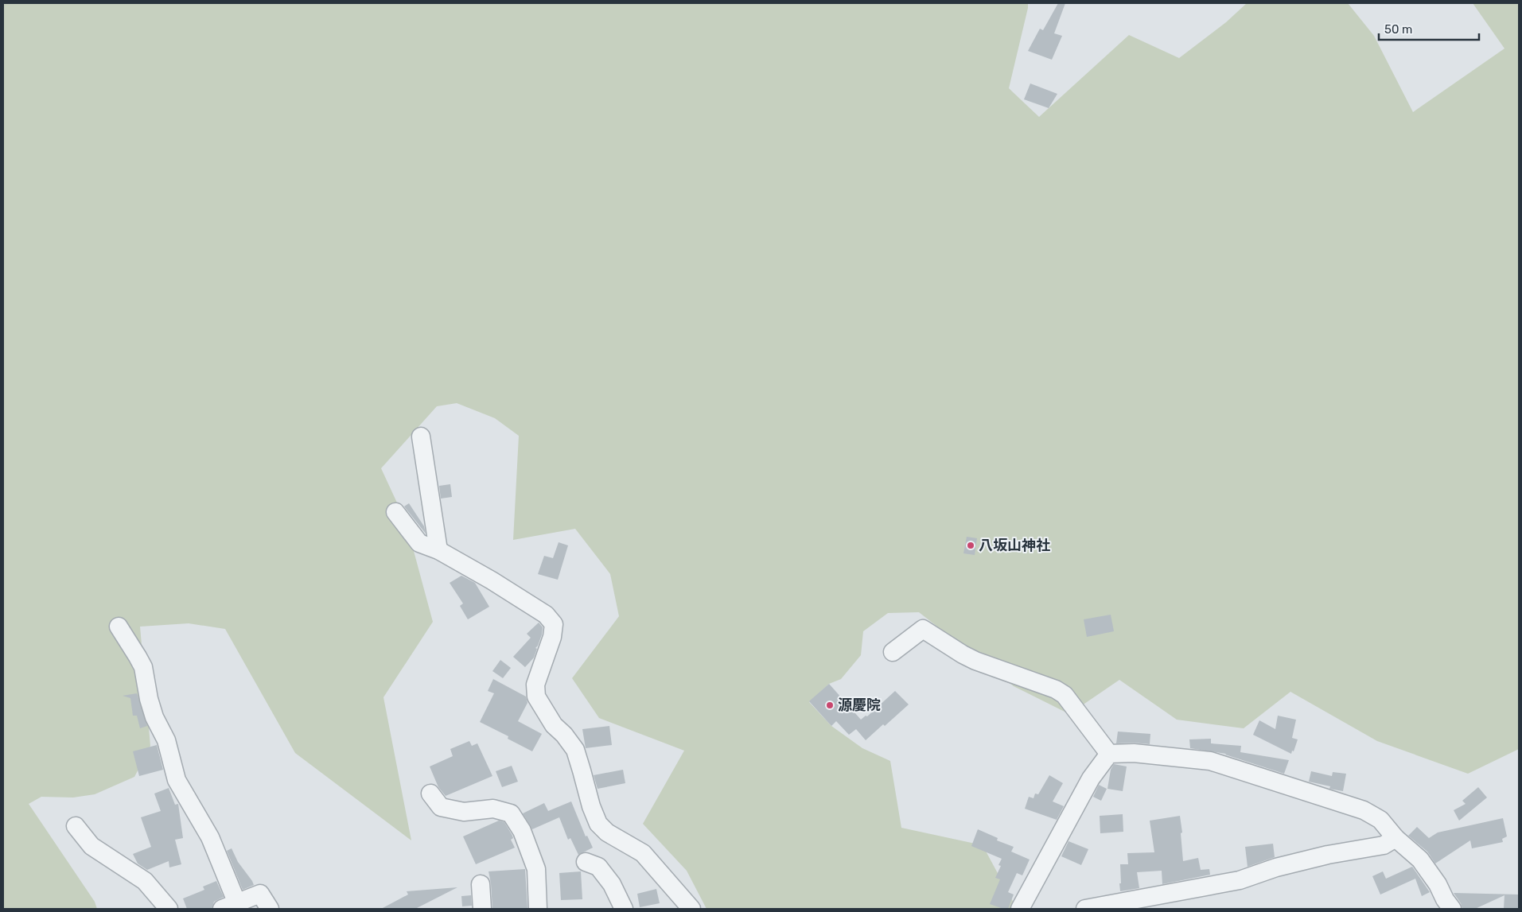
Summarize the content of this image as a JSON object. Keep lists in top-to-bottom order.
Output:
{
  "places": ["八坂山神社", "源慶院"],
  "scale_bar": "50 m"
}
